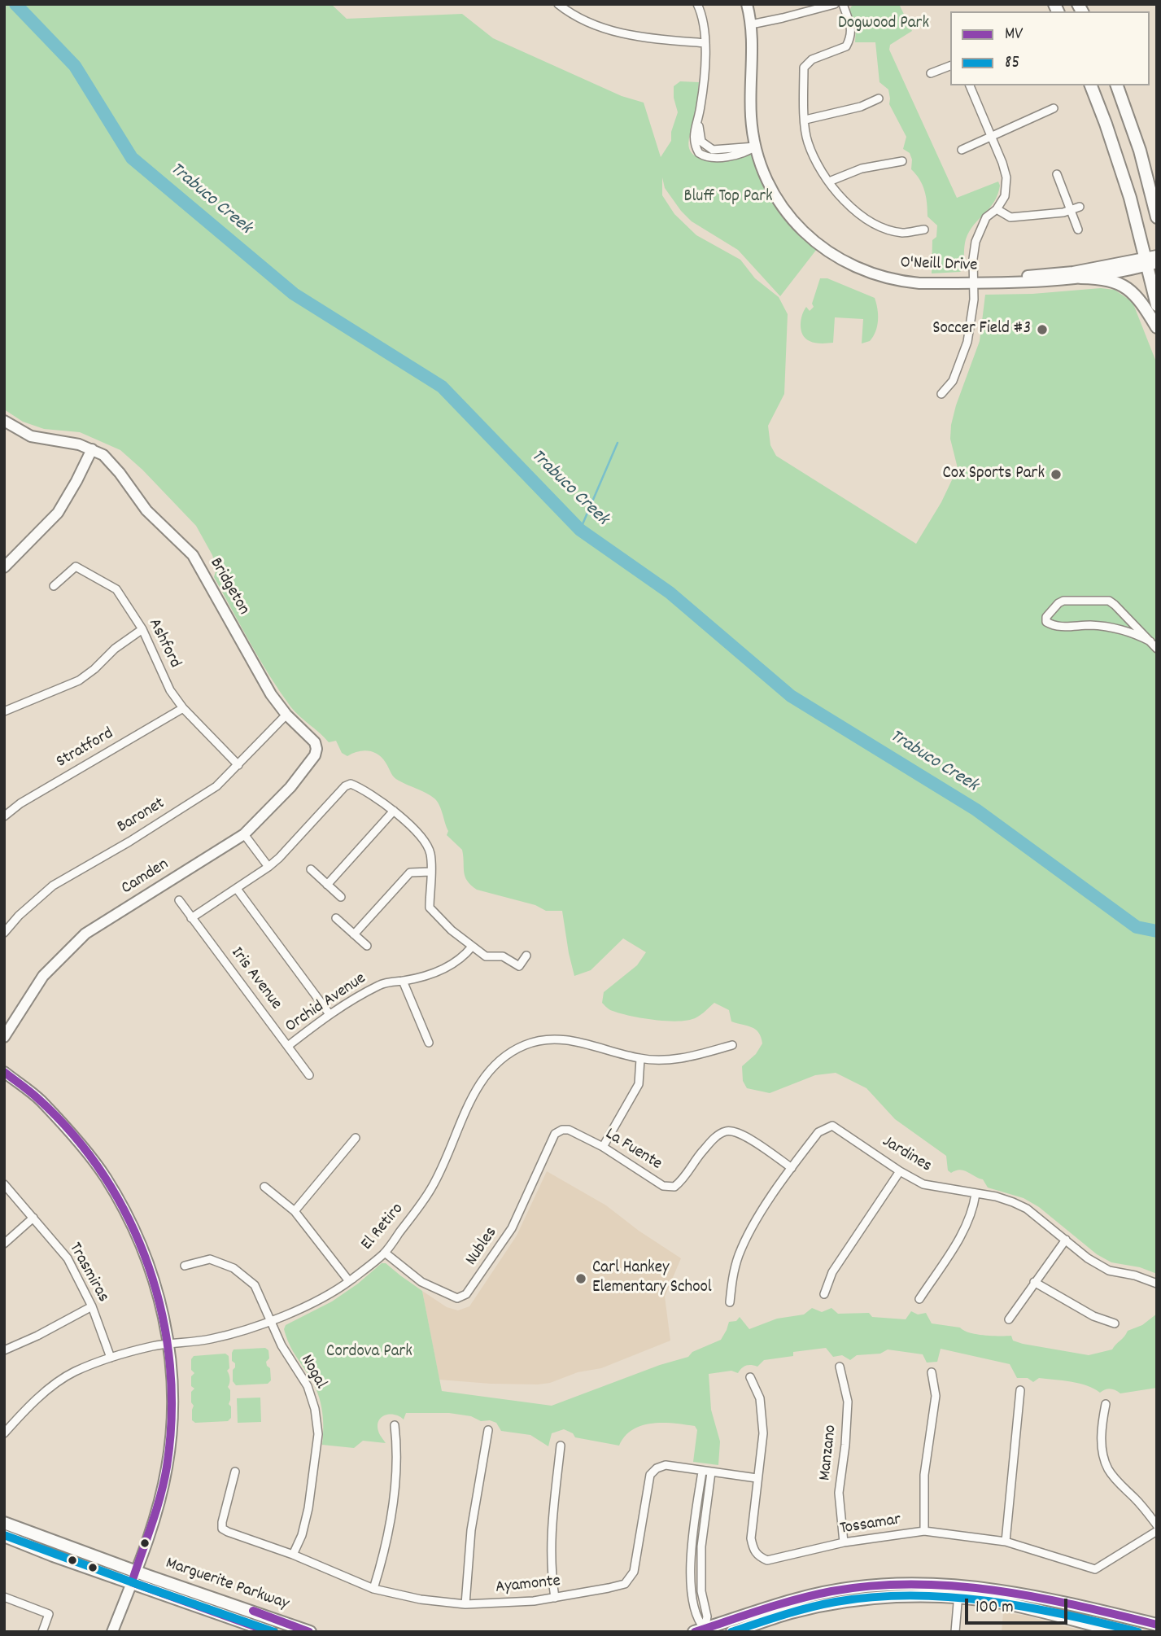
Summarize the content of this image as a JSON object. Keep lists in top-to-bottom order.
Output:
{
  "streets": {
    "main road": [
      "O'Neill Drive",
      "Bridgeton",
      "Camden",
      "Marguerite Parkway"
    ],
    "street": [
      "Ashford",
      "Stratford",
      "Baronet",
      "Iris Avenue",
      "Orchid Avenue",
      "La Fuente",
      "Jardines",
      "El Retiro",
      "Nubles",
      "Trasmiras",
      "Nogal",
      "Manzano",
      "Tossamar",
      "Ayamonte"
    ]
  },
  "crossings": [
    ["Bridgeton", "Baronet"],
    ["Bridgeton", "Camden"],
    ["Ashford", "Stratford"],
    ["Ashford", "Baronet"],
    ["Iris Avenue", "Orchid Avenue"],
    ["La Fuente", "Jardines"],
    ["La Fuente", "Nubles"],
    ["El Retiro", "Nubles"],
    ["El Retiro", "Trasmiras"],
    ["El Retiro", "Nogal"],
    ["Nogal", "Ayamonte"],
    ["Manzano", "Tossamar"],
    ["Tossamar", "Ayamonte"]
  ],
  "water": ["Trabuco Creek"],
  "parks": ["Dogwood Park", "Bluff Top Park", "Cordova Park"],
  "places": ["Soccer Field #3", "Cox Sports Park", "Carl Hankey Elementary School"],
  "lines": ["transit line MV", "transit line 85"],
  "legend": ["MV", "85"],
  "scale_bar": "100 m"
}
